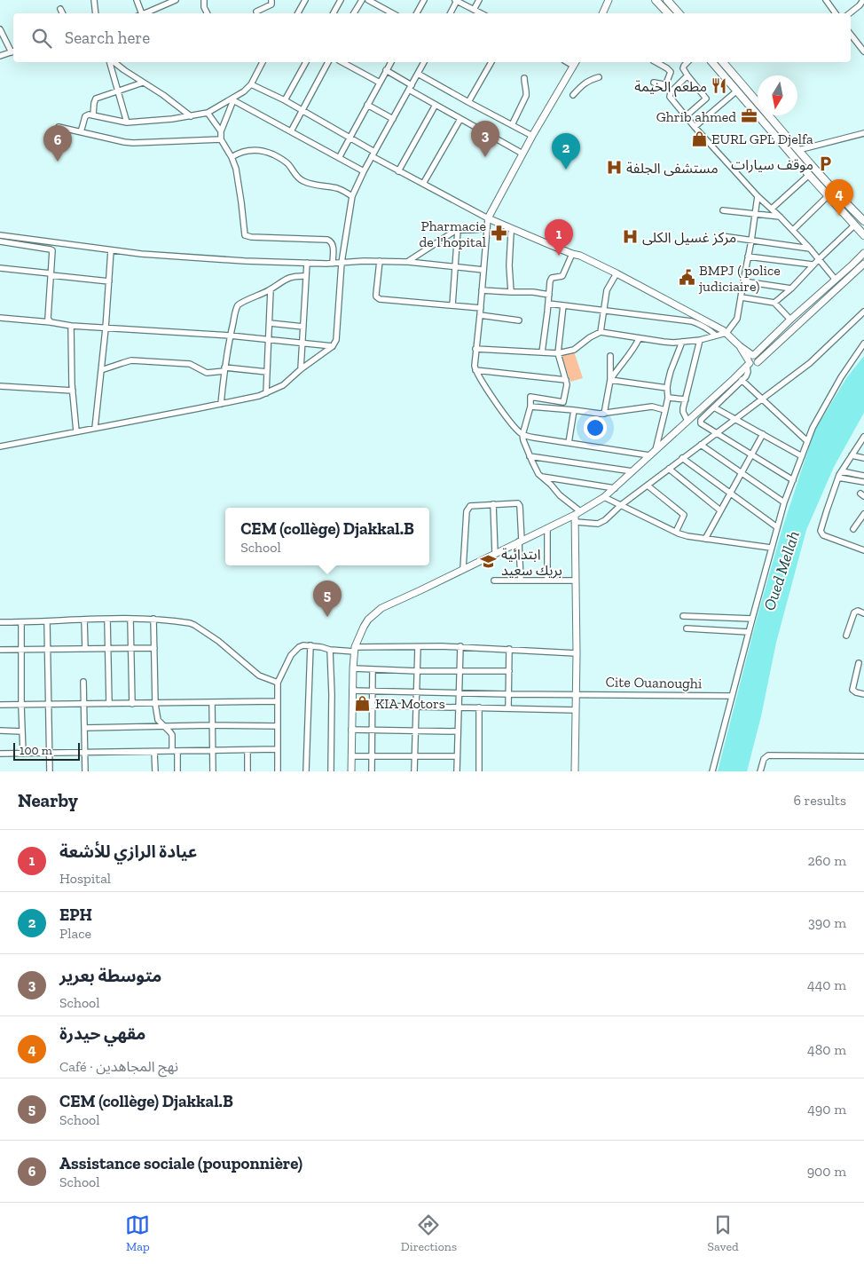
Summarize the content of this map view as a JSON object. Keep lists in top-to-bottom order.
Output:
{
  "streets": {
    "street": ["Cite Ouanoughi"]
  },
  "water": ["Oued Mellah"],
  "places": {
    "restaurant": ["مطعم الخيمة"],
    "office": ["Ghrib ahmed"],
    "shop": ["EURL GPL Djelfa", "KIA Motors"],
    "parking": ["موقف سيارات"],
    "hospital": ["مستشفى الجلفة", "مركز غسيل الكلى"],
    "pharmacy": ["Pharmacie de l'hopital"],
    "public building": ["BMPJ ( police judiciaire)"],
    "school or university": ["ابتدائية بريك سعيد"]
  },
  "scale_bar": "100 m",
  "north": "bottom",
  "page": {
    "search": "Search here",
    "pins": [
      "3",
      "6",
      "2",
      "4",
      "1",
      "5"
    ],
    "popup": ["CEM (collège) Djakkal.B", "School"],
    "scale": "100 m",
    "heading": ["Nearby", "6 results"],
    "list": [
      {
        "mark": "1",
        "name": "عيادة الرازي للأشعة",
        "note": "Hospital",
        "value": "260 m"
      },
      {
        "mark": "2",
        "name": "EPH",
        "note": "Place",
        "value": "390 m"
      },
      {
        "mark": "3",
        "name": "متوسطة بعرير",
        "note": "School",
        "value": "440 m"
      },
      {
        "mark": "4",
        "name": "مقهي حيدرة",
        "note": "Café · نهج المجاهدين",
        "value": "480 m"
      },
      {
        "mark": "5",
        "name": "CEM (collège) Djakkal.B",
        "note": "School",
        "value": "490 m"
      },
      {
        "mark": "6",
        "name": "Assistance sociale (pouponnière)",
        "note": "School",
        "value": "900 m"
      }
    ],
    "nav": ["Map", "Directions", "Saved"]
  }
}
